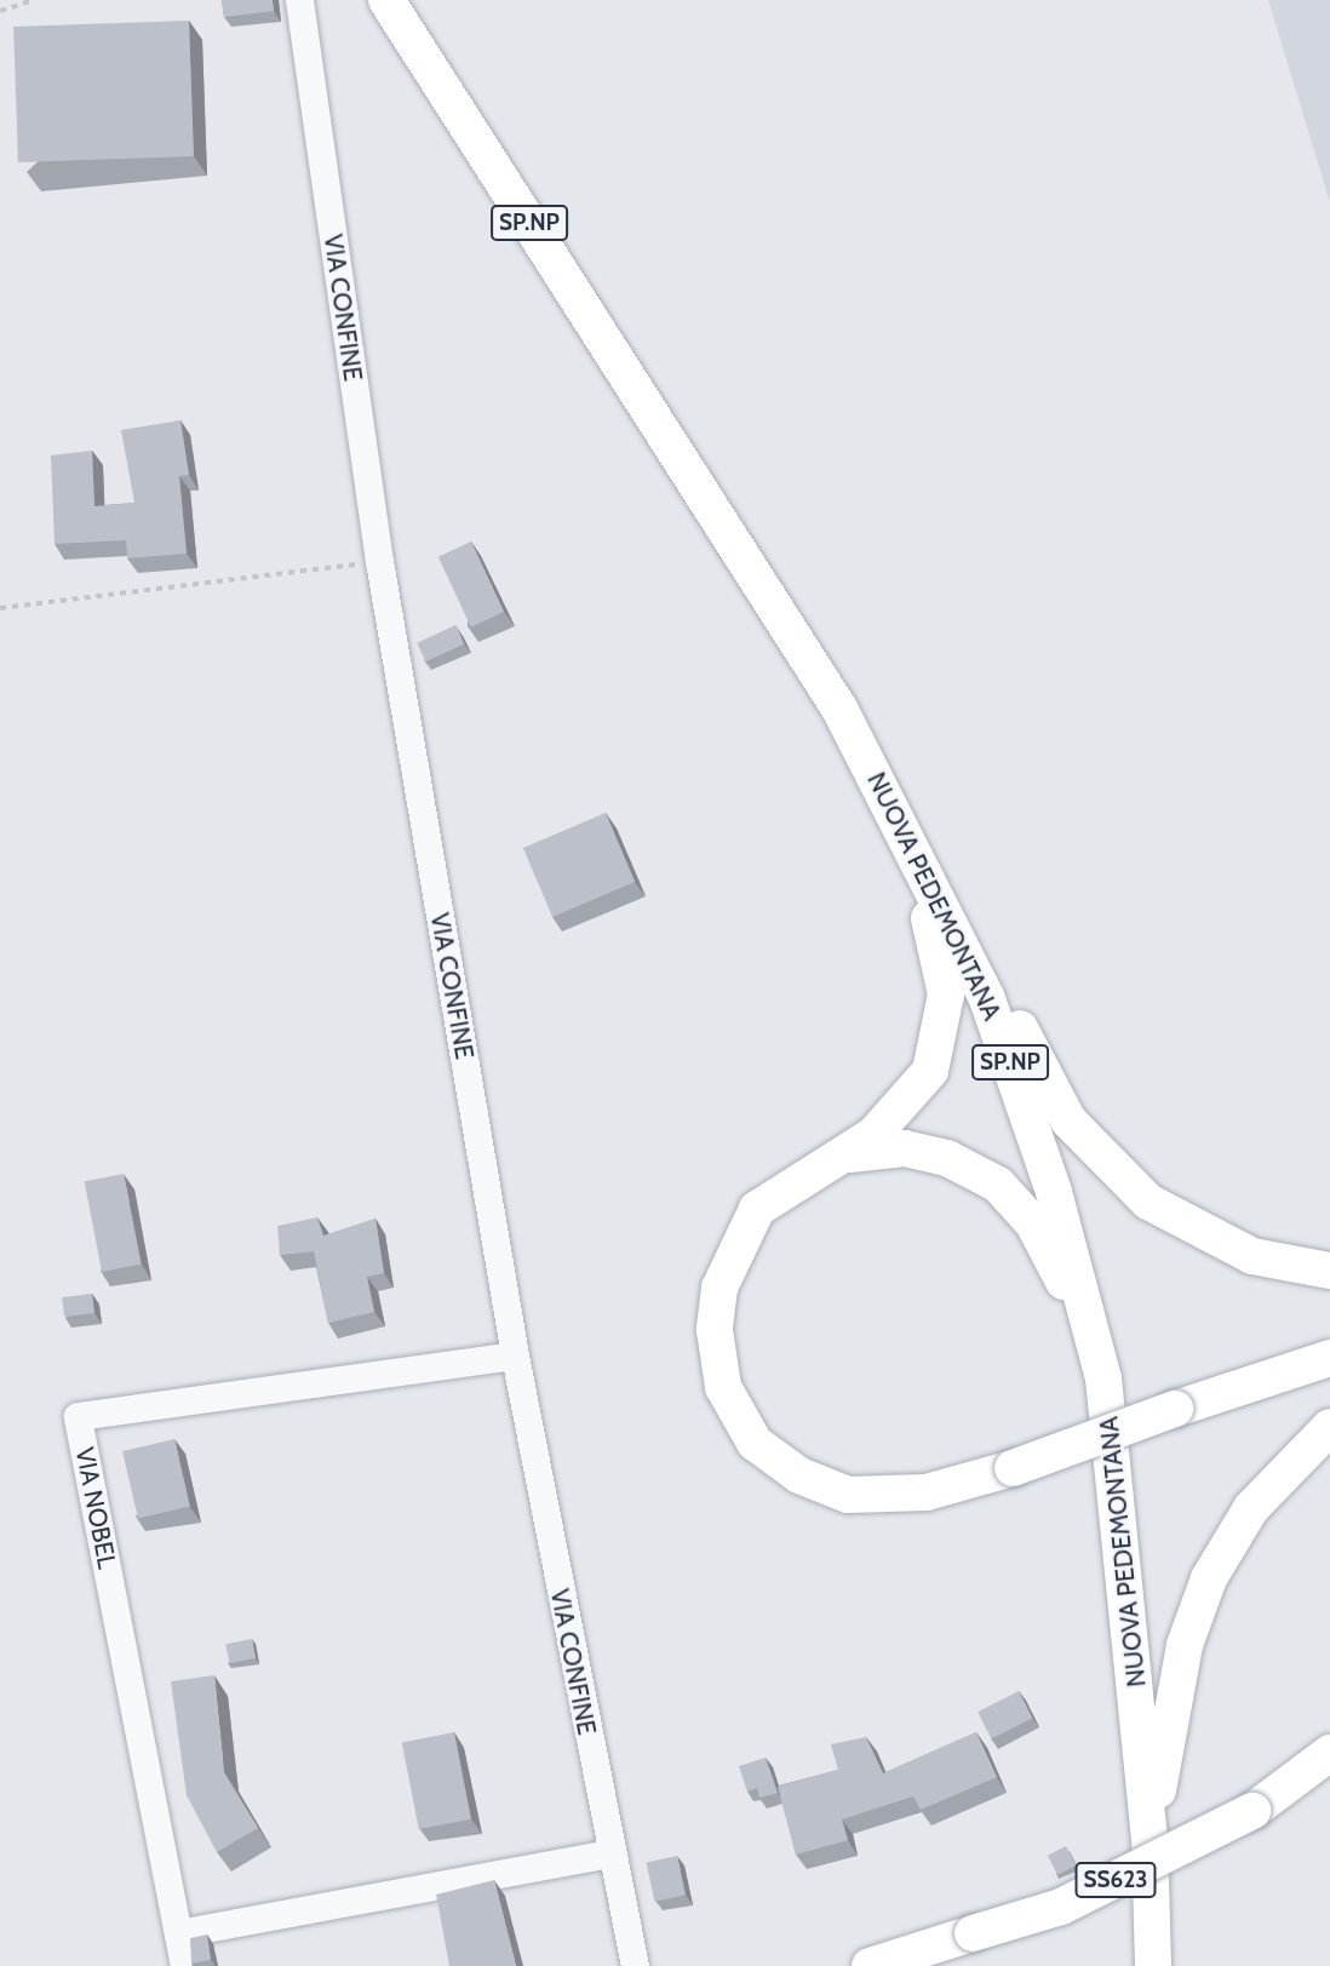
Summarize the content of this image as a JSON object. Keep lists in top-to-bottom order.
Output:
{
  "streets": {
    "main road": ["SP.NP", "NUOVA PEDEMONTANA", "SS623"],
    "street": ["VIA CONFINE", "VIA NOBEL"]
  },
  "crossings": [
    ["VIA CONFINE", "VIA NOBEL"]
  ]
}
